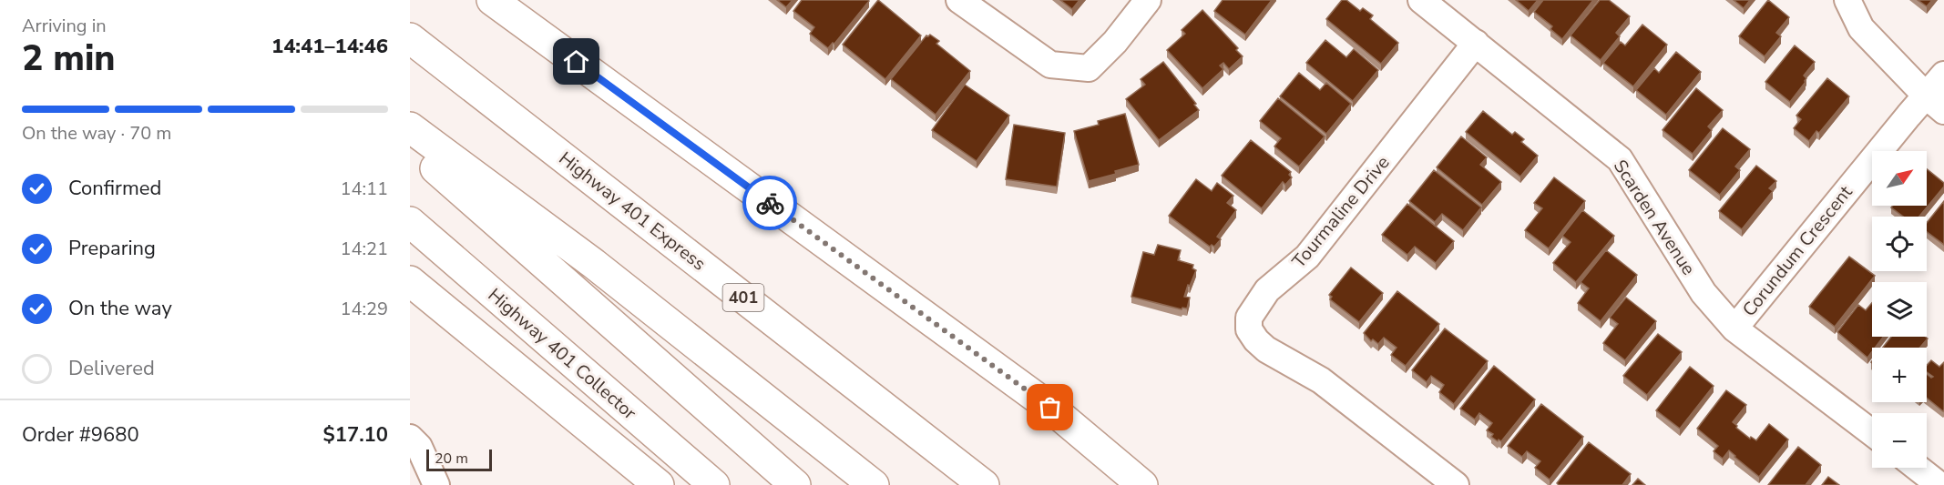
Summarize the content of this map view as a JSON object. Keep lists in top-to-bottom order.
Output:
{
  "streets": {
    "highway": ["Highway 401 Express", "401", "Highway 401 Collector"],
    "street": ["Tourmaline Drive", "Scarden Avenue", "Corundum Crescent"]
  },
  "crossings": [
    ["Tourmaline Drive", "Scarden Avenue"],
    ["Scarden Avenue", "Corundum Crescent"]
  ],
  "scale_bar": "20 m",
  "north": "top right",
  "page": {
    "heading": ["2 min", "Arriving in", "14:41–14:46"],
    "panel": ["Order #9680", "$17.10"],
    "bar": "On the way · 70 m",
    "map_buttons": ["+", "−"],
    "list": [
      ["Confirmed", "14:11"],
      ["Preparing", "14:21"],
      ["On the way", "14:29"],
      "Delivered"
    ],
    "scale": "20 m"
  }
}
